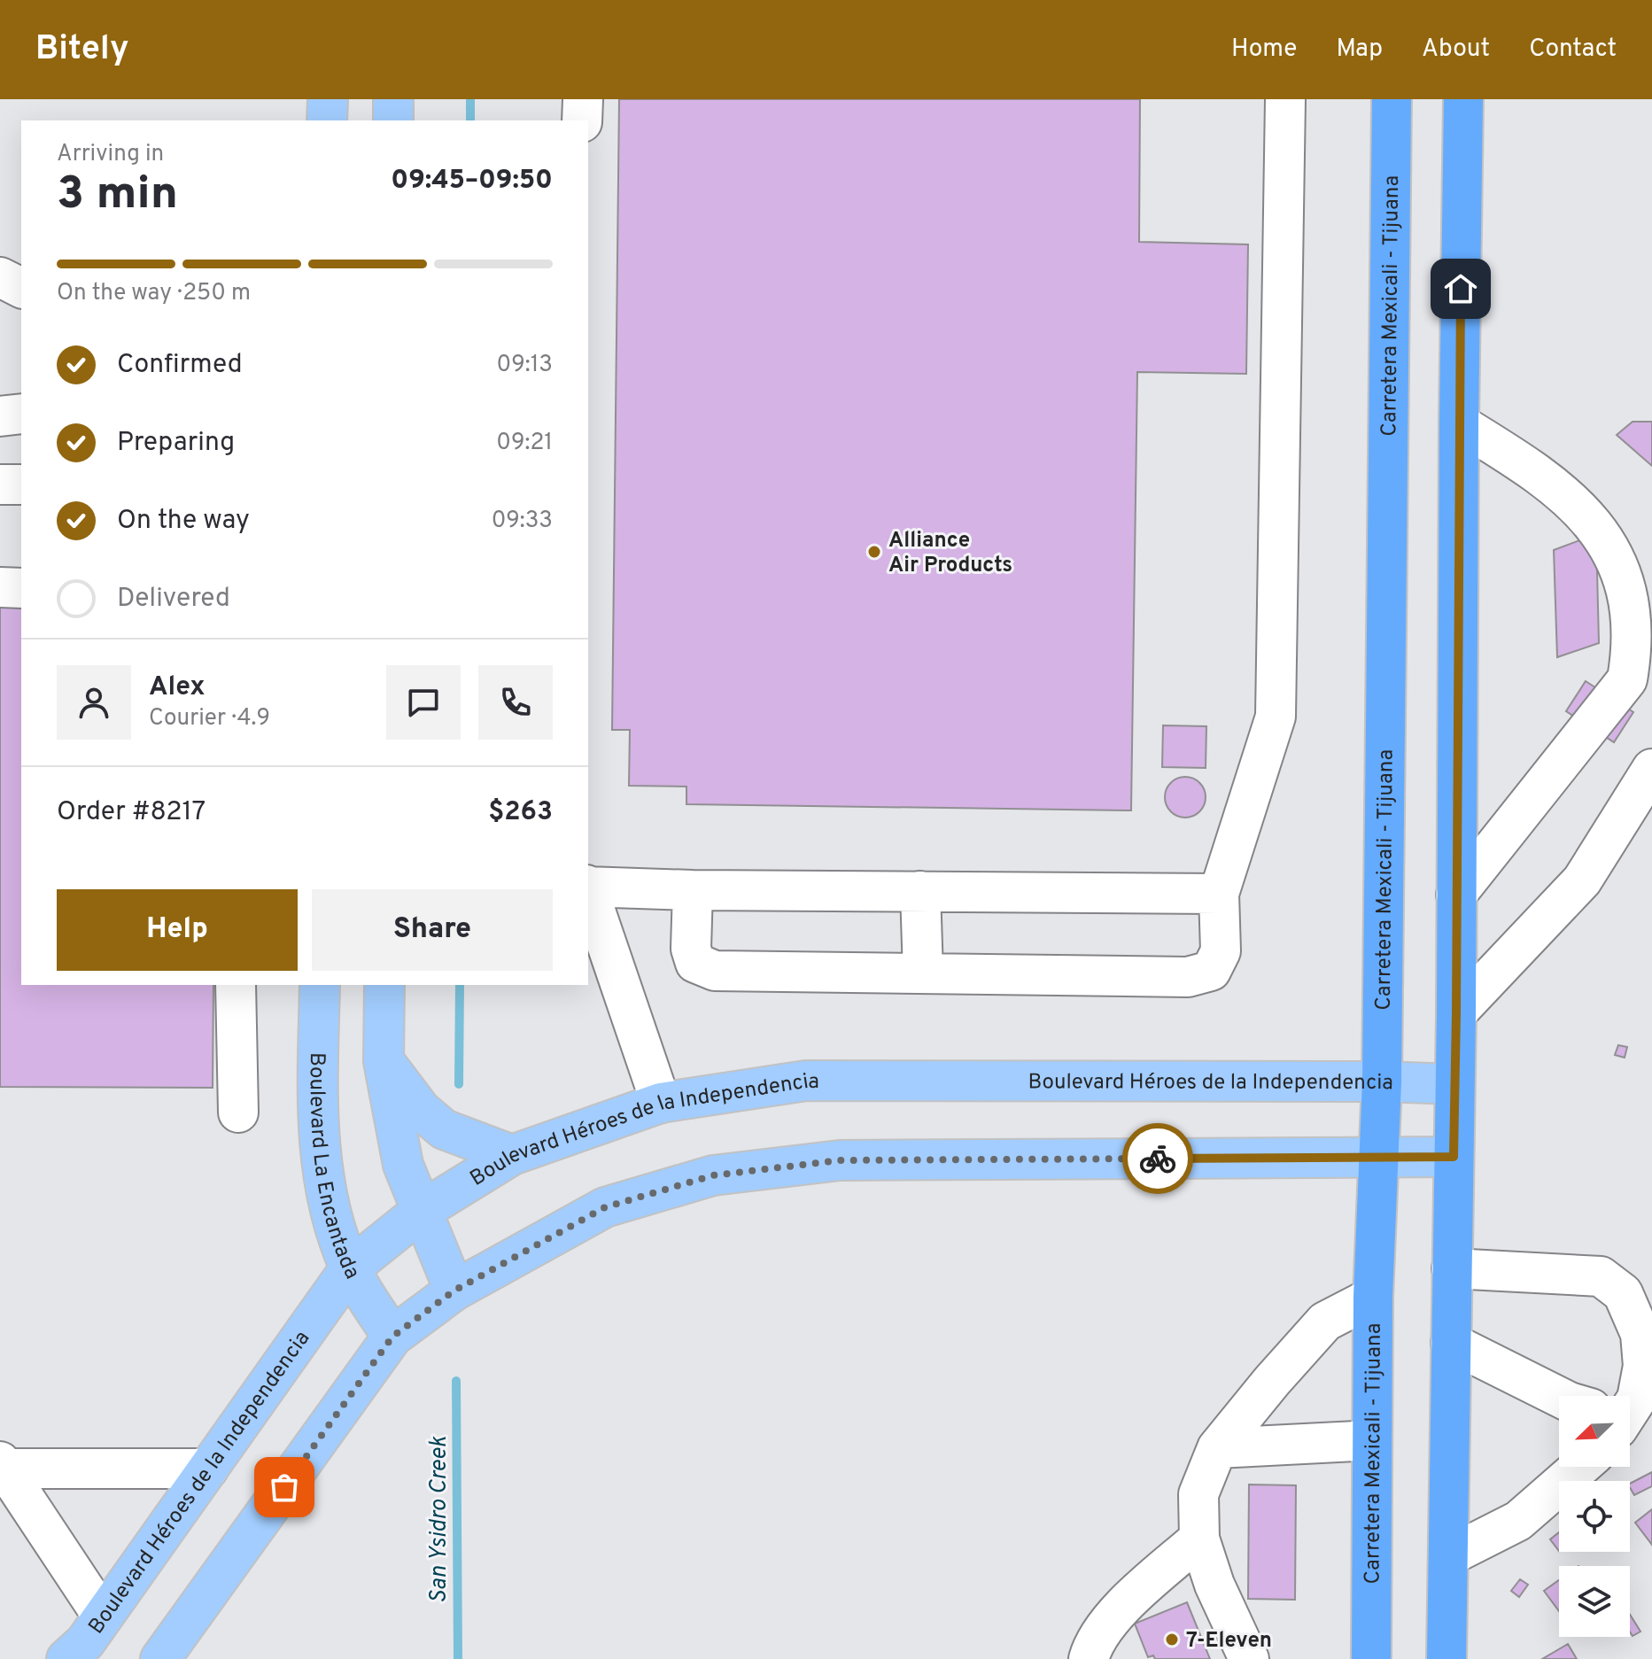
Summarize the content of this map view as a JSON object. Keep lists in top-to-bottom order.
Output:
{
  "streets": {
    "highway": ["Carretera Mexicali - Tijuana"],
    "main road": ["Boulevard Héroes de la Independencia", "Boulevard La Encantada"]
  },
  "crossings": [
    ["Carretera Mexicali - Tijuana", "Boulevard Héroes de la Independencia"],
    ["Boulevard Héroes de la Independencia", "Boulevard La Encantada"]
  ],
  "water": ["San Ysidro Creek"],
  "places": ["Alliance Air Products", "7-Eleven"],
  "north": "bottom left",
  "page": {
    "header": "Bitely",
    "nav": [
      "Home",
      "Map",
      "About",
      "Contact"
    ],
    "heading": ["3 min", "Arriving in", "09:45–09:50"],
    "panel": [
      "Alex",
      "Courier · 4.9",
      "Order #8217",
      "$263"
    ],
    "bar": "On the way · 250 m",
    "list": [
      ["Confirmed", "09:13"],
      ["Preparing", "09:21"],
      ["On the way", "09:33"],
      "Delivered"
    ],
    "buttons": ["Help", "Share"]
  }
}
